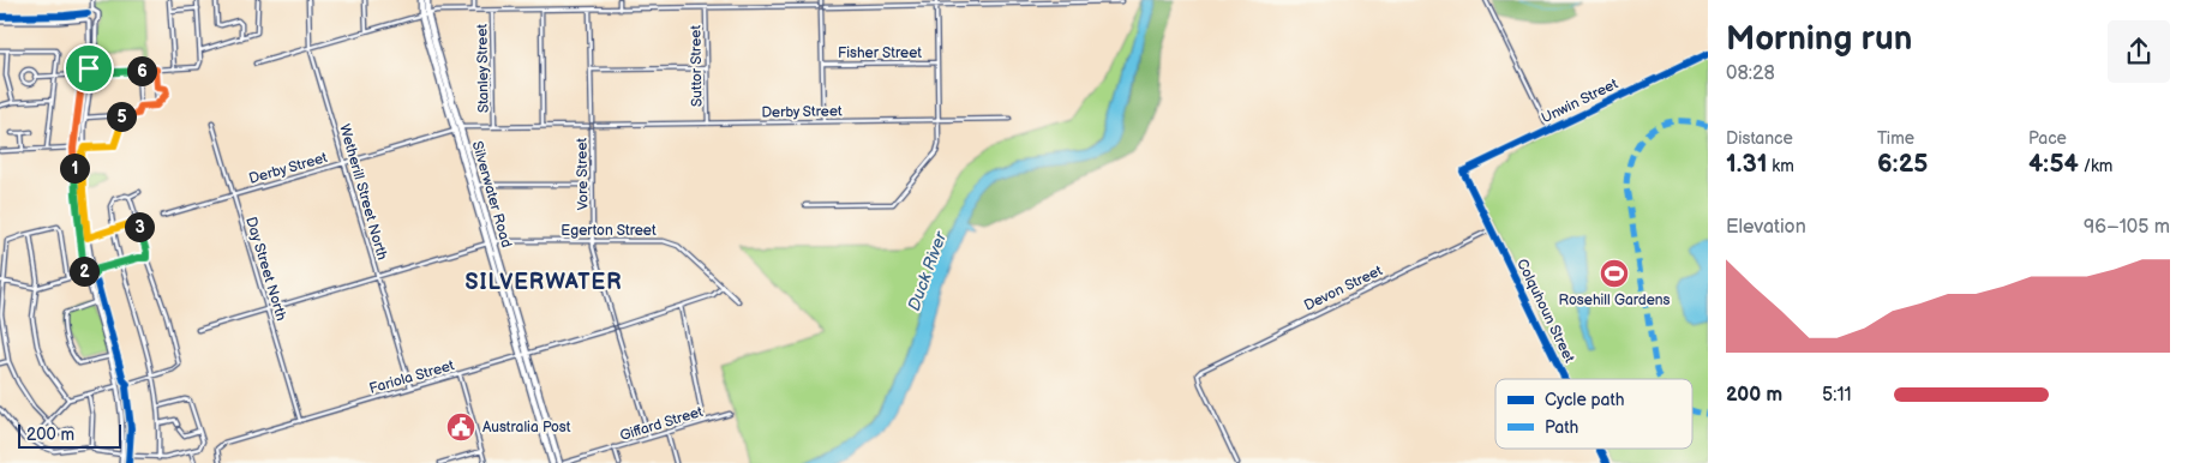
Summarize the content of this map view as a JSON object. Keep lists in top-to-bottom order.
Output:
{
  "streets": {
    "highway": ["Silverwater Road"],
    "street": [
      "Fisher Street",
      "Suttor Street",
      "Stanley Street",
      "Unwin Street",
      "Derby Street",
      "Vore Street",
      "Wetherill Street North",
      "Egerton Street",
      "Day Street North",
      "Devon Street",
      "Colquhoun Street",
      "Fariola Street",
      "Giffard Street"
    ]
  },
  "crossings": [
    ["Suttor Street", "Derby Street"],
    ["Stanley Street", "Derby Street"],
    ["Unwin Street", "Colquhoun Street"],
    ["Derby Street", "Vore Street"],
    ["Derby Street", "Wetherill Street North"],
    ["Derby Street", "Silverwater Road"],
    ["Derby Street", "Day Street North"],
    ["Vore Street", "Egerton Street"],
    ["Wetherill Street North", "Egerton Street"],
    ["Wetherill Street North", "Fariola Street"],
    ["Silverwater Road", "Egerton Street"],
    ["Silverwater Road", "Fariola Street"],
    ["Egerton Street", "Day Street North"],
    ["Day Street North", "Fariola Street"],
    ["Devon Street", "Colquhoun Street"]
  ],
  "districts": ["SILVERWATER"],
  "water": ["Duck River"],
  "places": {
    "sports": ["Rosehill Gardens"],
    "public building": ["Australia Post"]
  },
  "legend": ["Cycle path", "Path"],
  "scale_bar": "200 m",
  "page": {
    "heading": ["Morning run", "08:28"],
    "pins": [
      "6",
      "5",
      "1",
      "3",
      "2"
    ],
    "stats": [
      ["Distance", "1.31 km"],
      ["Time", "6:25"],
      ["Pace", "4:54 /km"]
    ],
    "chart": ["Elevation", "96–105 m"],
    "list": [
      {
        "name": "200 m",
        "note": "5:11"
      }
    ],
    "scale": "200 m"
  }
}
